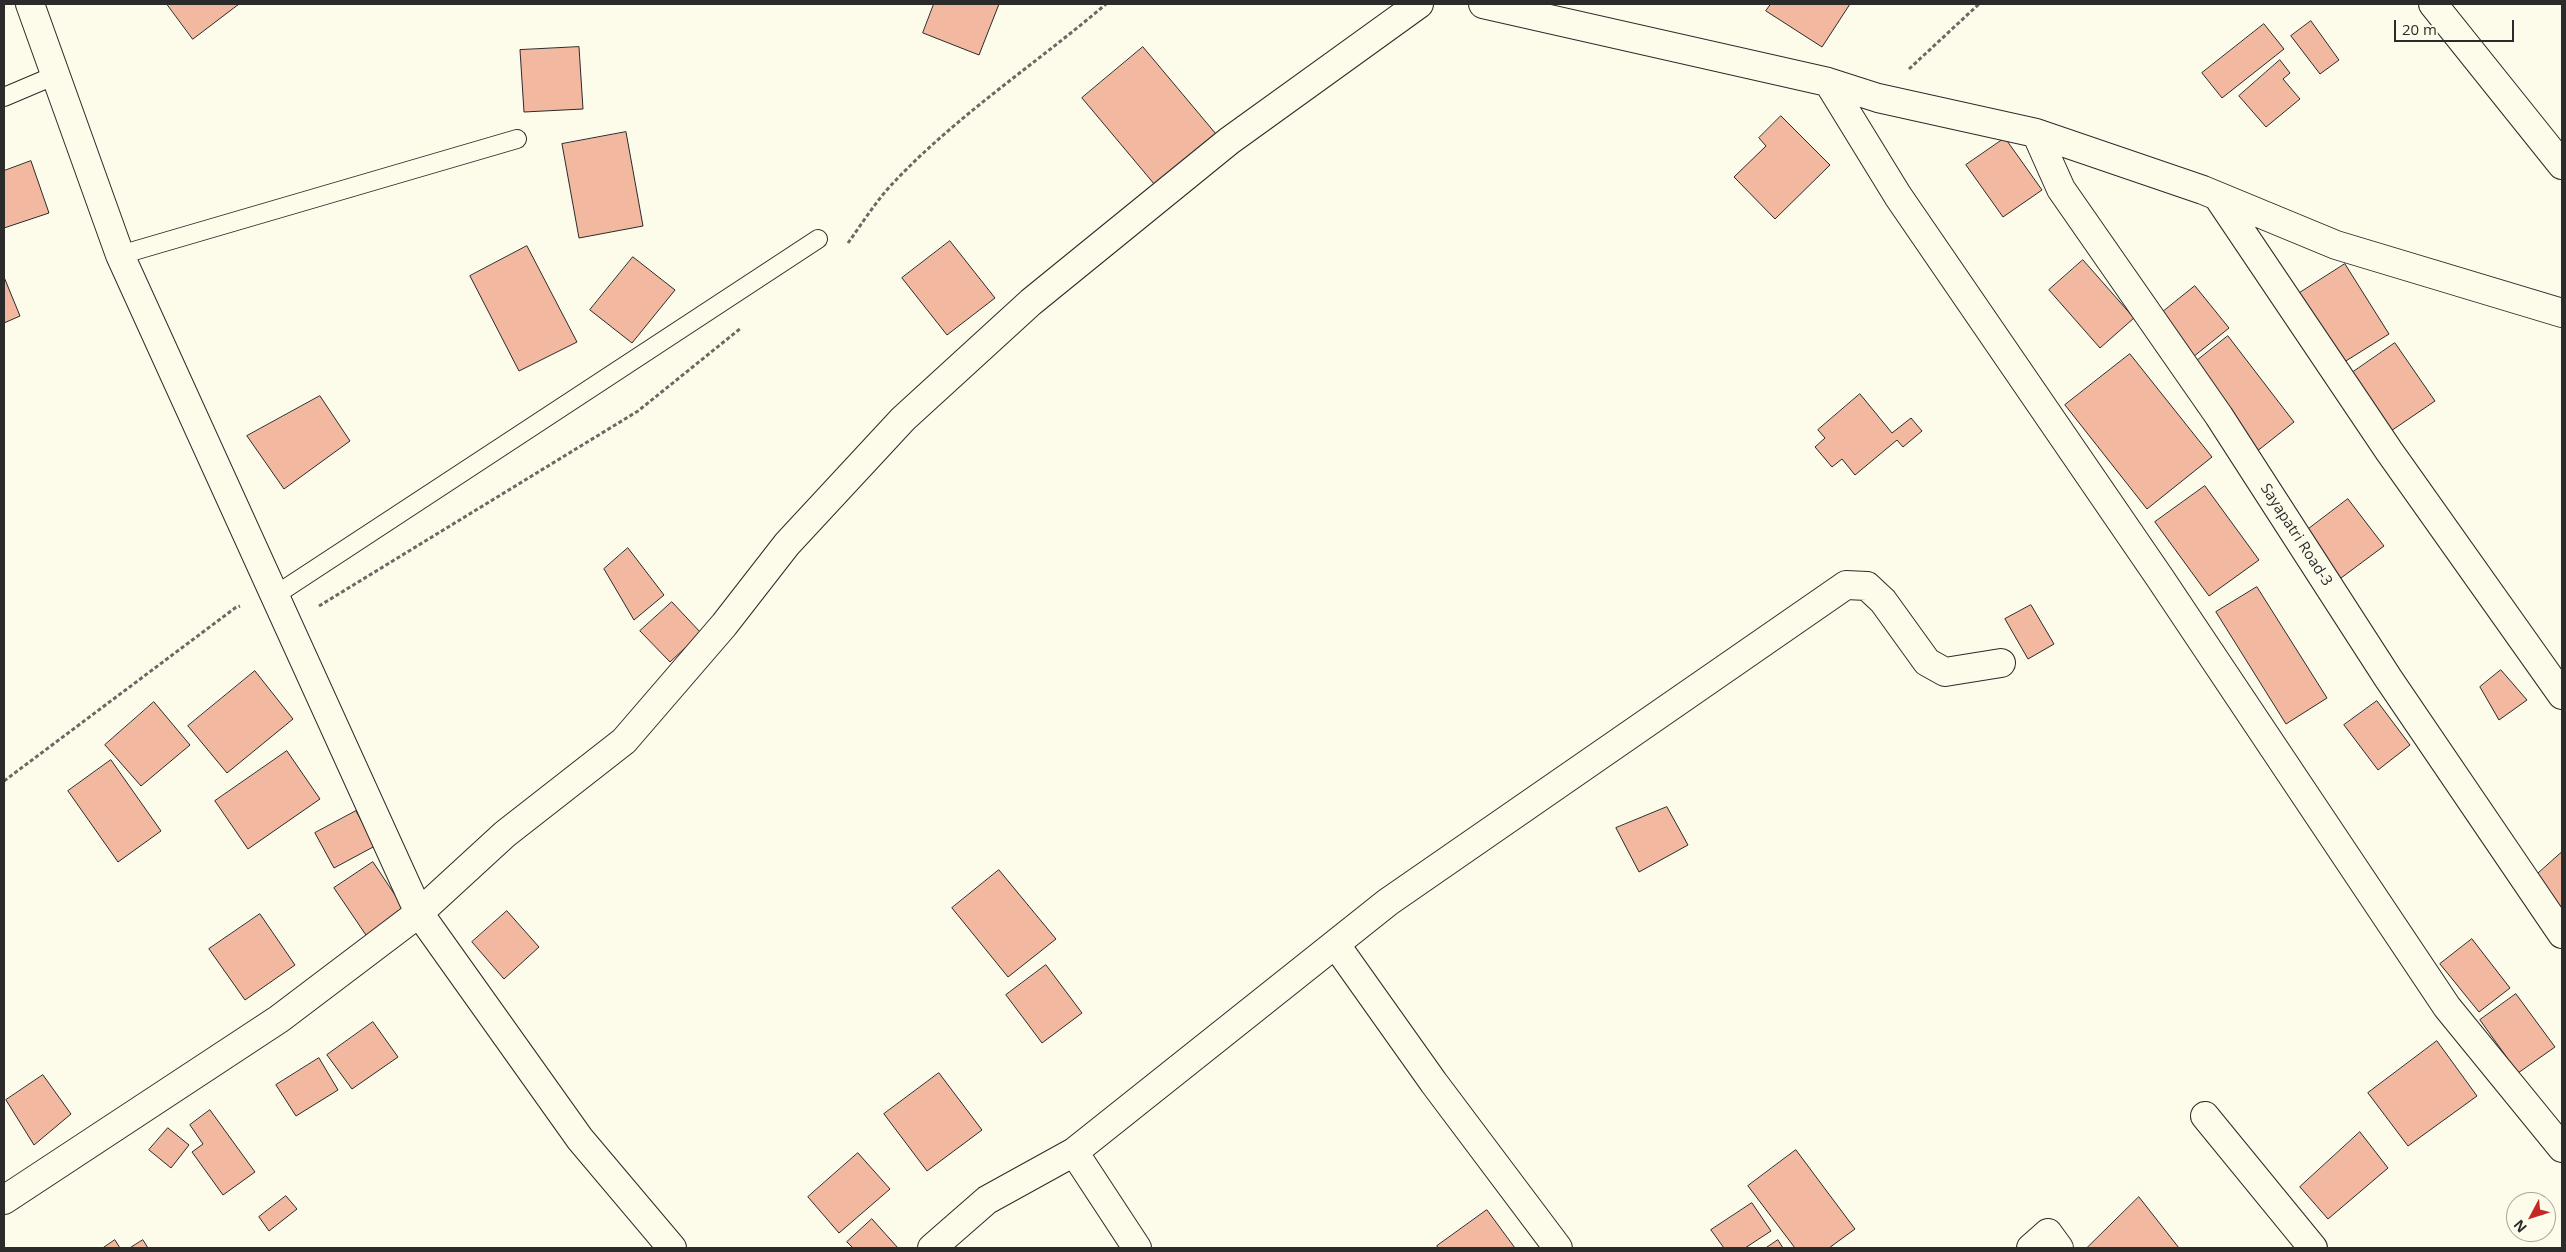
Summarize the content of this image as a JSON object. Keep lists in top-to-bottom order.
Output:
{
  "streets": {
    "street": ["Sayapatri Road-3"]
  },
  "scale_bar": "20 m",
  "north": "bottom left"
}
